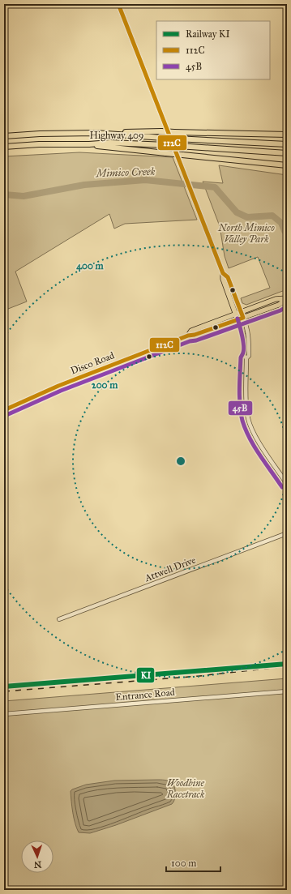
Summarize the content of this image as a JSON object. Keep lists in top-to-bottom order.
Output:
{
  "streets": {
    "highway": ["Highway 409"],
    "main road": ["Disco Road"],
    "street": ["Attwell Drive", "Entrance Road"]
  },
  "water": ["Mimico Creek"],
  "parks": ["North Mimico Valley Park", "Woodbine Racetrack"],
  "lines": ["transit line 112C", "transit line 45B", "rail line KI"],
  "legend": ["Railway KI", "112C", "45B"],
  "scale_bar": "100 m",
  "north": "bottom",
  "rings": ["400 m", "200 m"]
}
